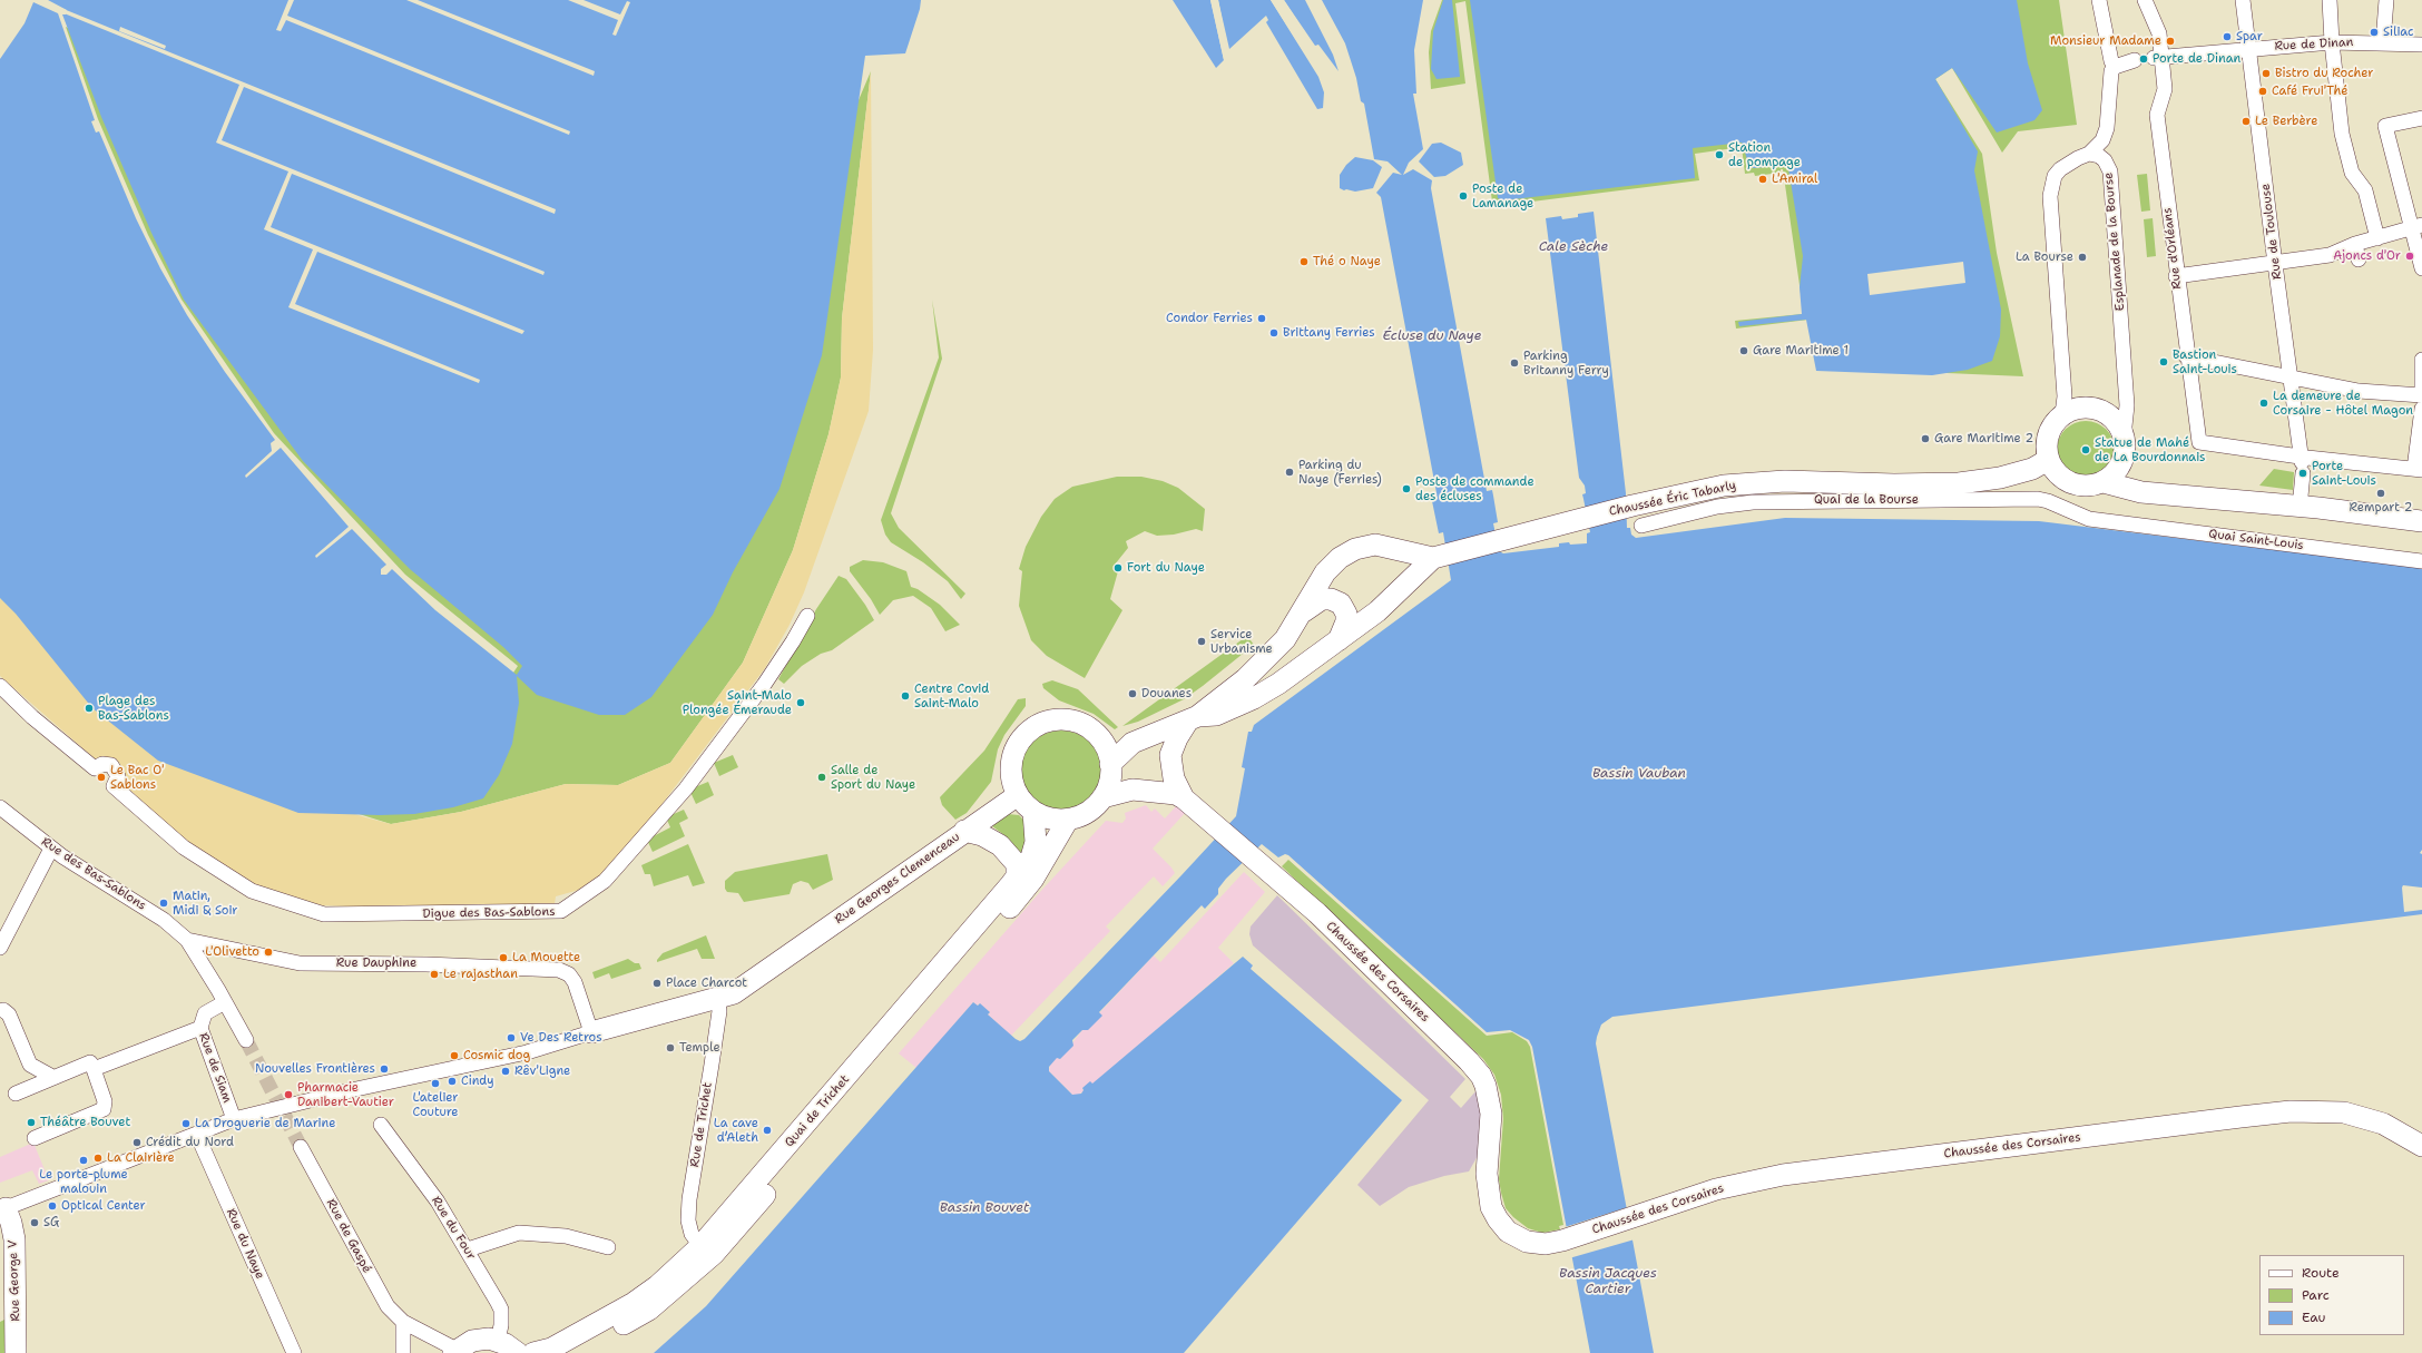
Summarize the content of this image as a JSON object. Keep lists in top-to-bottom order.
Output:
{
  "streets": {
    "main road": [
      "Chaussée Éric Tabarly",
      "Rue Georges Clemenceau",
      "Chaussée des Corsaires",
      "Quai de Trichet",
      "Rue George V"
    ],
    "street": [
      "Rue de Dinan",
      "Rue de Toulouse",
      "Esplanade de la Bourse",
      "Rue d'Orléans",
      "Quai de la Bourse",
      "Quai Saint-Louis",
      "Rue des Bas-Sablons",
      "Digue des Bas-Sablons",
      "Rue Dauphine",
      "Rue de Siam",
      "Rue de Trichet",
      "Rue du Four",
      "Rue de Gaspé",
      "Rue du Naye"
    ]
  },
  "crossings": [
    ["Rue de Dinan", "Rue de Toulouse"],
    ["Rue de Dinan", "Rue d'Orléans"],
    ["Rue de Toulouse", "Rue d'Orléans"],
    ["Esplanade de la Bourse", "Chaussée Éric Tabarly"],
    ["Chaussée Éric Tabarly", "Rue Georges Clemenceau"],
    ["Chaussée Éric Tabarly", "Chaussée des Corsaires"],
    ["Chaussée Éric Tabarly", "Quai de Trichet"],
    ["Quai de la Bourse", "Quai Saint-Louis"],
    ["Rue des Bas-Sablons", "Rue Dauphine"],
    ["Rue Georges Clemenceau", "Rue Dauphine"],
    ["Rue Georges Clemenceau", "Chaussée des Corsaires"],
    ["Rue Georges Clemenceau", "Quai de Trichet"],
    ["Rue Georges Clemenceau", "Rue de Trichet"],
    ["Chaussée des Corsaires", "Quai de Trichet"],
    ["Quai de Trichet", "Rue de Trichet"]
  ],
  "water": [
    "Cale Sèche",
    "Écluse du Naye",
    "Bassin Vauban",
    "Bassin Bouvet",
    "Bassin Jacques Cartier"
  ],
  "places": [
    "Siliac",
    "Spar",
    "Monsieur Madame",
    "Porte de Dinan",
    "Bistro du Rocher",
    "Café Frui'Thé",
    "Le Berbère",
    "Station de pompage",
    "L'Amiral",
    "Poste de Lamanage",
    "Ajoncs d'Or",
    "La Bourse",
    "Thé o Naye",
    "Condor Ferries",
    "Brittany Ferries",
    "Gare Maritime 1",
    "Bastion Saint-Louis",
    "Parking Britanny Ferry",
    "La demeure de Corsaire - Hôtel Magon",
    "Gare Maritime 2",
    "Statue de Mahé de La Bourdonnais",
    "Parking du Naye (Ferries)",
    "Porte Saint-Louis",
    "Poste de commande des écluses",
    "Rempart 2",
    "Fort du Naye",
    "Service Urbanisme",
    "Douanes",
    "Centre Covid Saint-Malo",
    "Saint-Malo Plongée Émeraude",
    "Plage des Bas-Sablons",
    "Le Bac O' Sablons",
    "Salle de Sport du Naye",
    "Matin, Midi & Soir",
    "L'Olivetto",
    "La Mouette",
    "Le rajasthan",
    "Place Charcot",
    "Ve Des Retros",
    "Temple",
    "Cosmic dog",
    "Nouvelles Frontières",
    "Rêv'Ligne",
    "Cindy",
    "L'atelier Couture",
    "Pharmacie Danibert-Vautier",
    "Théâtre Bouvet",
    "La Droguerie de Marine",
    "La cave d’Aleth",
    "Crédit du Nord",
    "La Clairière",
    "Le porte-plume malouin",
    "Optical Center",
    "SG"
  ],
  "legend": ["Route", "Parc", "Eau"]
}
